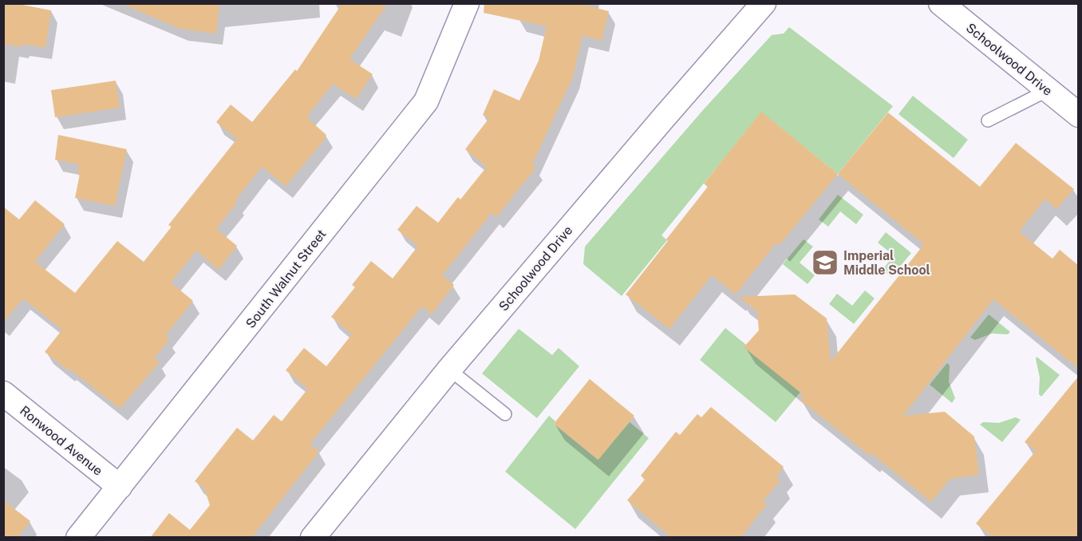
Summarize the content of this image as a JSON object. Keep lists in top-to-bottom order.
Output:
{
  "streets": {
    "street": ["Schoolwood Drive", "South Walnut Street", "Ronwood Avenue"]
  },
  "crossings": [
    ["South Walnut Street", "Ronwood Avenue"]
  ],
  "places": {
    "school or university": ["Imperial Middle School"]
  }
}
